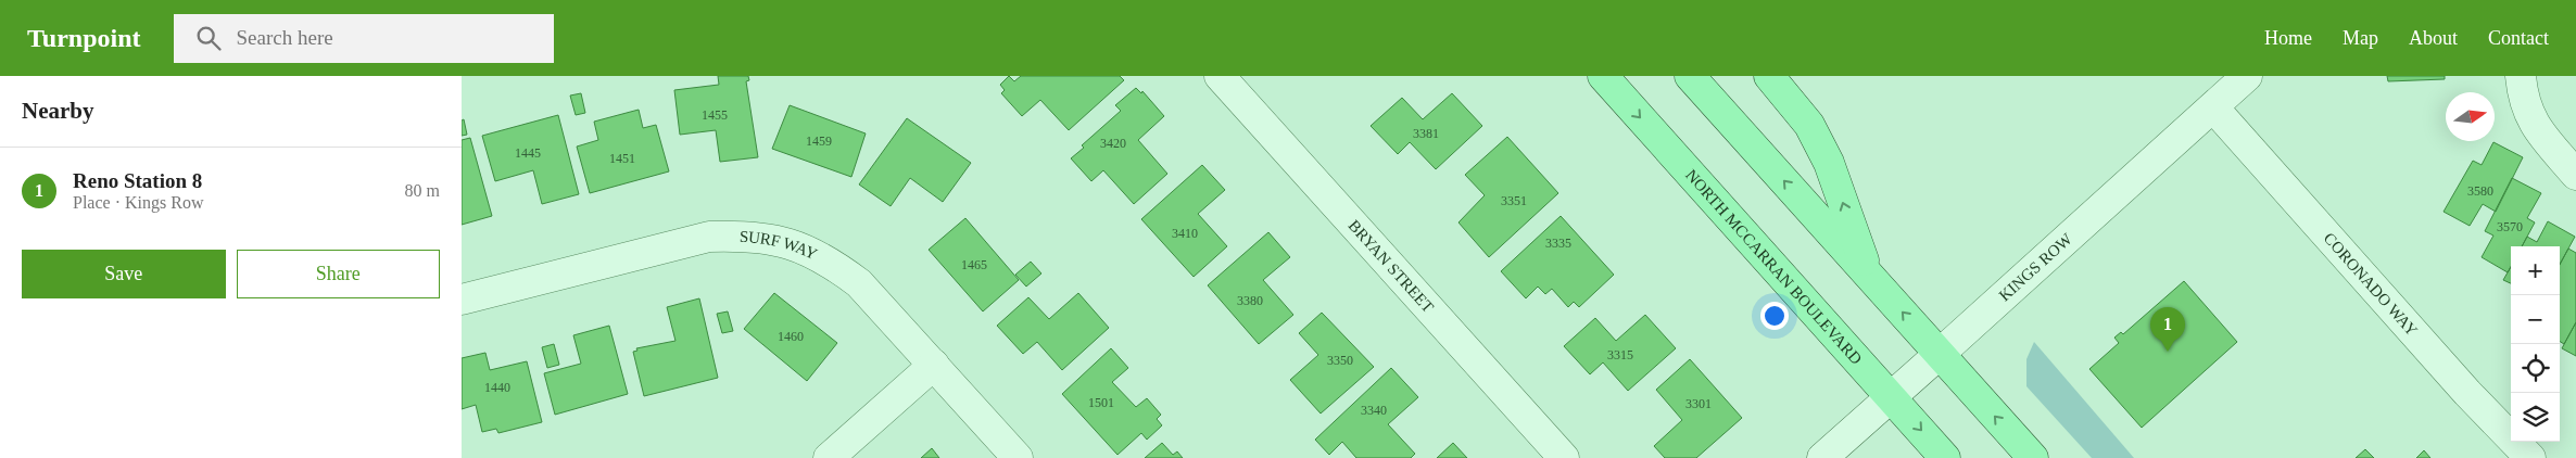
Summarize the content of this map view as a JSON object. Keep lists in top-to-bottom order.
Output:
{
  "streets": {
    "main road": ["NORTH MCCARRAN BOULEVARD"],
    "street": [
      "SURF WAY",
      "BRYAN STREET",
      "KINGS ROW",
      "CORONADO WAY"
    ]
  },
  "crossings": [
    ["NORTH MCCARRAN BOULEVARD", "KINGS ROW"],
    ["KINGS ROW", "CORONADO WAY"]
  ],
  "house_numbers": [
    "1455",
    "3381",
    "1459",
    "3420",
    "1445",
    "1451",
    "3580",
    "3351",
    "3570",
    "3410",
    "3335",
    "1465",
    "3380",
    "1460",
    "3315",
    "3350",
    "1440",
    "1501",
    "3301",
    "3340"
  ],
  "north": "right",
  "page": {
    "header": "Turnpoint",
    "search": "Search here",
    "nav": [
      "Home",
      "Map",
      "About",
      "Contact"
    ],
    "heading": "Nearby",
    "list": [
      {
        "mark": "1",
        "name": "Reno Station 8",
        "note": "Place · Kings Row",
        "value": "80 m"
      }
    ],
    "buttons": ["Save", "Share"],
    "map_buttons": ["+", "−"],
    "pins": "1"
  }
}
